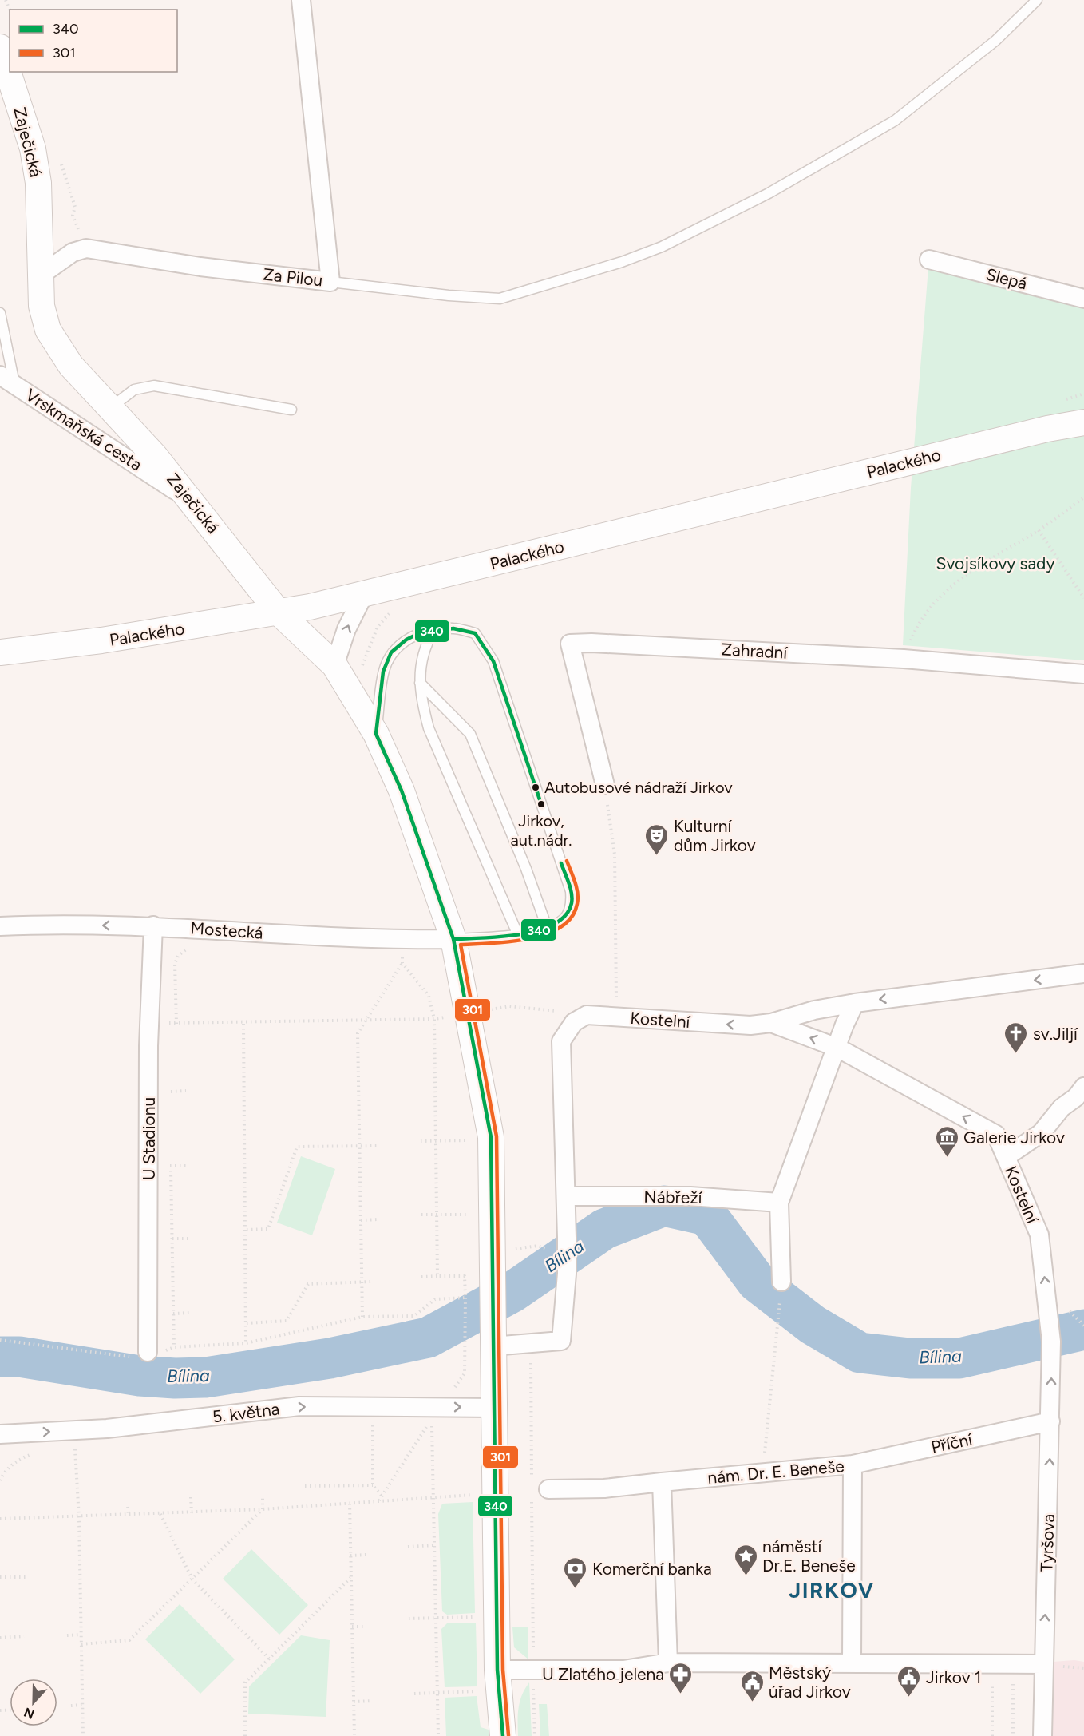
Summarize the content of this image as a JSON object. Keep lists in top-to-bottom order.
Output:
{
  "streets": {
    "street": [
      "Zaječická",
      "Za Pilou",
      "Slepá",
      "Vrskmaňská cesta",
      "Palackého",
      "Zahradní",
      "Mostecká",
      "Kostelní",
      "U Stadionu",
      "Nábřeží",
      "5. května",
      "Příční",
      "nám. Dr. E. Beneše",
      "Tyršova"
    ]
  },
  "crossings": [
    ["Zaječická", "Za Pilou"],
    ["Zaječická", "Vrskmaňská cesta"],
    ["Zaječická", "Palackého"],
    ["Zaječická", "Mostecká"],
    ["Zaječická", "5. května"],
    ["Mostecká", "U Stadionu"],
    ["Kostelní", "Příční"],
    ["Kostelní", "Tyršova"],
    ["Příční", "nám. Dr. E. Beneše"],
    ["Příční", "Tyršova"]
  ],
  "one_way": ["Kostelní", "5. května", "Tyršova"],
  "districts": ["JIRKOV"],
  "water": ["Bílina"],
  "parks": ["Svojsíkovy sady"],
  "places": {
    "other": ["Autobusové nádraží Jirkov", "Jirkov, aut.nádr."],
    "theatre": ["Kulturní dům Jirkov"],
    "church": ["sv.Jiljí"],
    "museum": ["Galerie Jirkov"],
    "place": ["náměstí Dr.E. Beneše"],
    "bank": ["Komerční banka"],
    "pharmacy": ["U Zlatého jelena"],
    "public building": ["Jirkov 1", "Městský úřad Jirkov"]
  },
  "lines": ["transit line 340", "transit line 301"],
  "legend": ["340", "301"],
  "north": "bottom"
}
